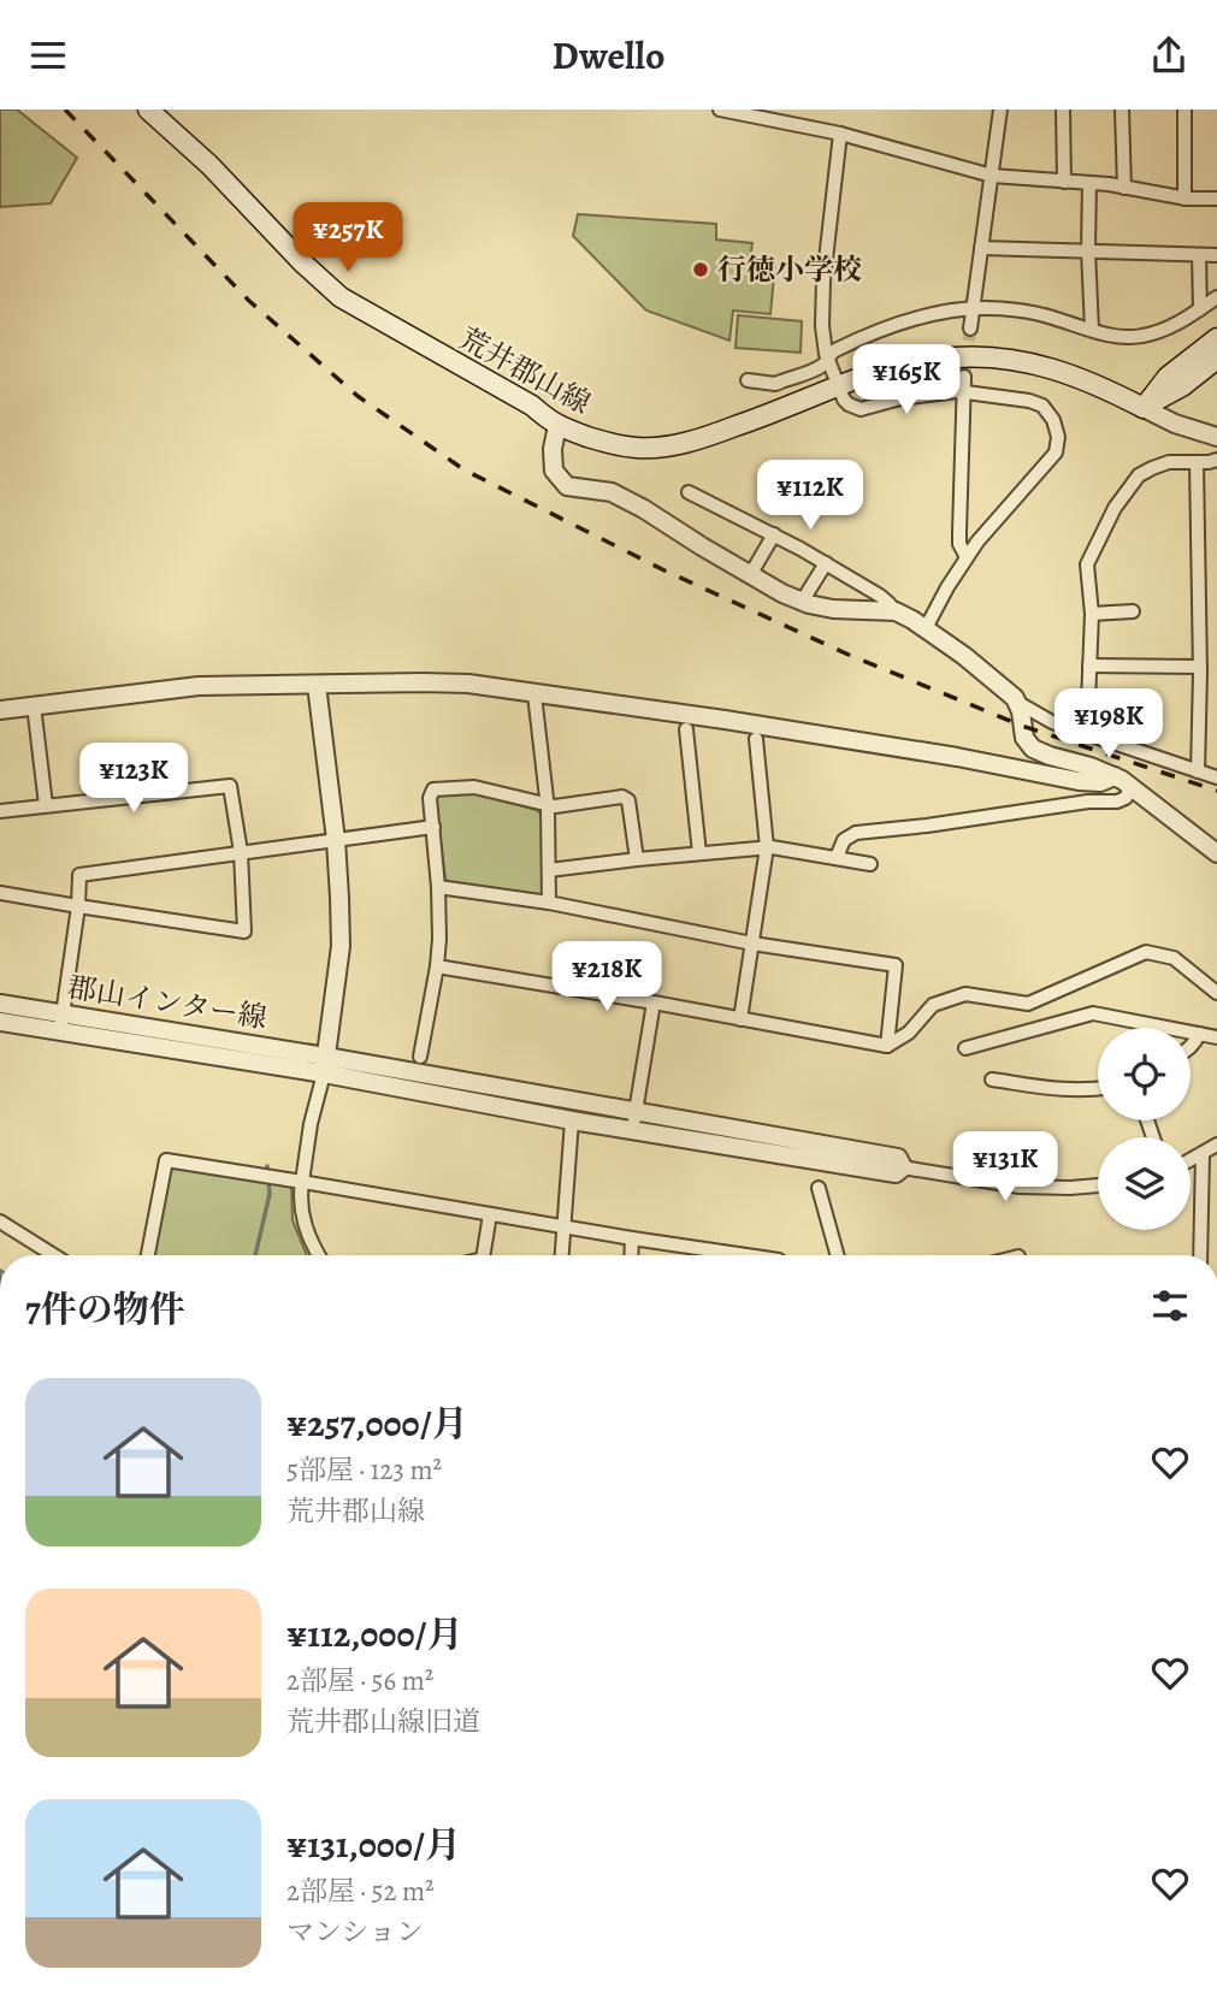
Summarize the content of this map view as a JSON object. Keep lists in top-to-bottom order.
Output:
{
  "streets": {
    "main road": ["荒井郡山線"],
    "street": ["郡山インター線"]
  },
  "places": ["行徳小学校"],
  "page": {
    "header": "Dwello",
    "price": [
      "¥257K",
      "¥165K",
      "¥112K",
      "¥198K",
      "¥123K",
      "¥218K",
      "¥131K"
    ],
    "heading": "7件の物件",
    "list": [
      {
        "name": "¥257,000/月",
        "note": "5部屋 · 123 m² · 荒井郡山線"
      },
      {
        "name": "¥112,000/月",
        "note": "2部屋 · 56 m² · 荒井郡山線旧道"
      },
      {
        "name": "¥131,000/月",
        "note": "2部屋 · 52 m² · マンション"
      }
    ]
  }
}
